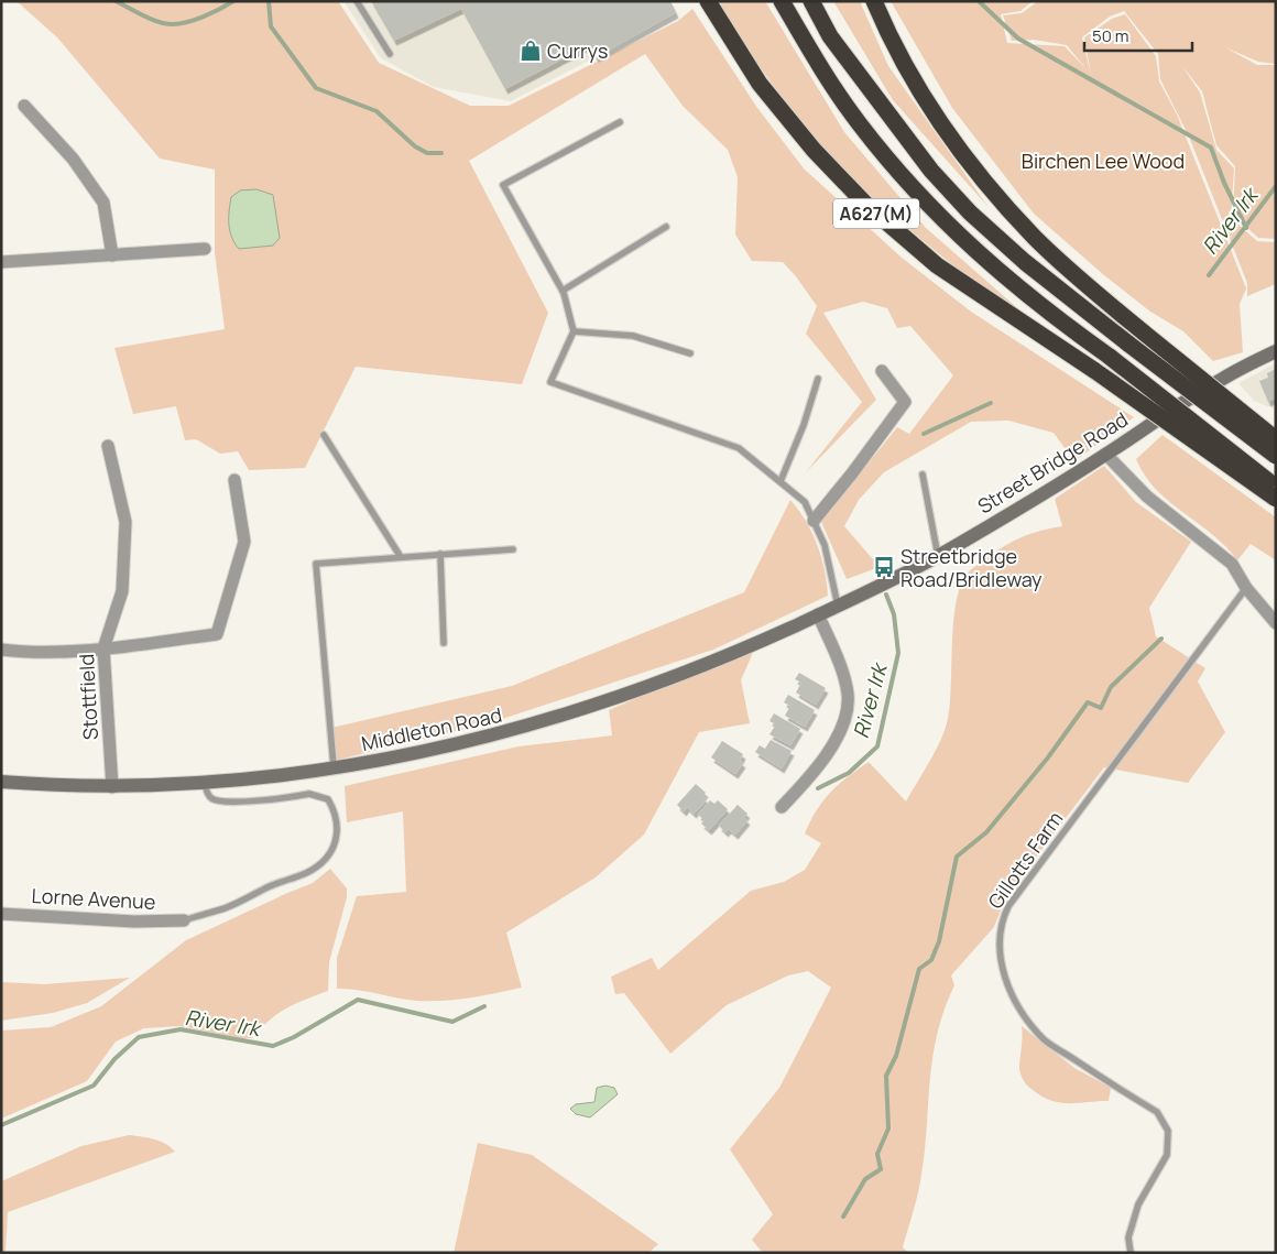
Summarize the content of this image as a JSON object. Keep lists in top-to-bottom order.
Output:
{
  "streets": {
    "highway": ["A627(M)"],
    "main road": ["Street Bridge Road", "Middleton Road"],
    "street": ["Stottfield", "Lorne Avenue"],
    "lane": ["Gillotts Farm"]
  },
  "crossings": [
    ["Street Bridge Road", "Middleton Road"],
    ["Stottfield", "Middleton Road"]
  ],
  "water": ["River Irk"],
  "parks": ["Birchen Lee Wood"],
  "places": {
    "shop": ["Currys"],
    "bus stop": ["Streetbridge Road/Bridleway"]
  },
  "scale_bar": "50 m"
}
